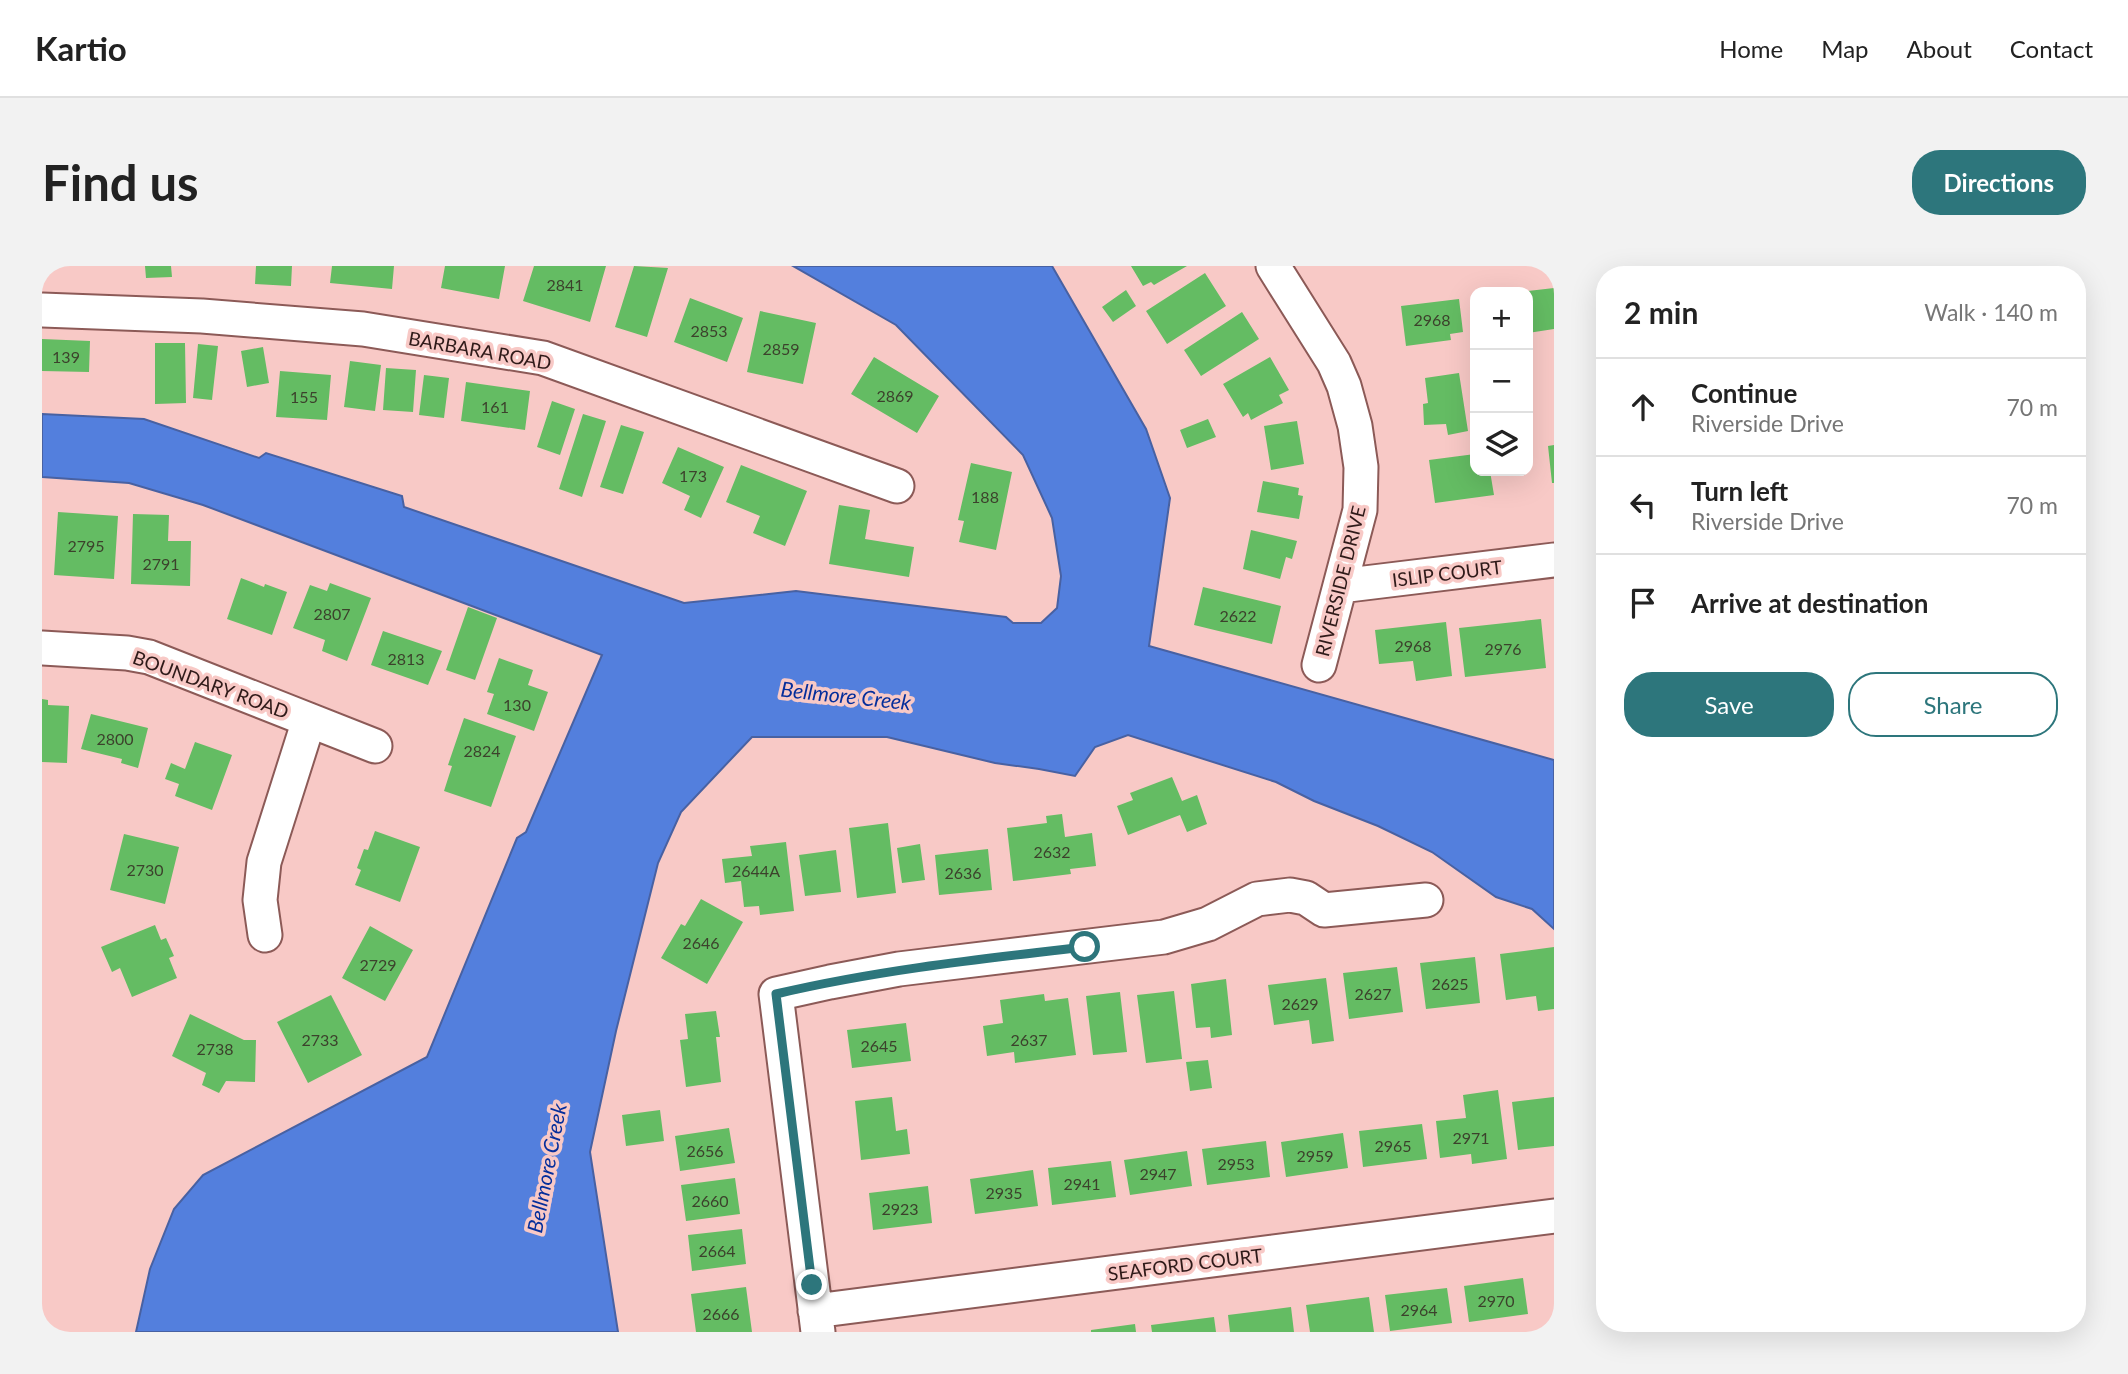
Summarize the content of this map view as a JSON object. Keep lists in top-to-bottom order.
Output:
{
  "streets": {
    "street": [
      "BARBARA ROAD",
      "ISLIP COURT",
      "RIVERSIDE DRIVE",
      "BOUNDARY ROAD",
      "SEAFORD COURT"
    ]
  },
  "crossings": [
    ["ISLIP COURT", "RIVERSIDE DRIVE"]
  ],
  "water": ["Bellmore Creek"],
  "house_numbers": [
    "2841",
    "2968",
    "2853",
    "2859",
    "139",
    "2869",
    "155",
    "161",
    "173",
    "188",
    "2795",
    "2791",
    "2807",
    "2622",
    "2968",
    "2976",
    "2813",
    "130",
    "2800",
    "2824",
    "2632",
    "2730",
    "2644A",
    "2636",
    "2646",
    "2729",
    "2625",
    "2627",
    "2629",
    "2733",
    "2637",
    "2645",
    "2738",
    "2971",
    "2965",
    "2656",
    "2959",
    "2953",
    "2947",
    "2941",
    "2935",
    "2660",
    "2923",
    "2664",
    "2970",
    "2964",
    "2666"
  ],
  "page": {
    "header": "Kartio",
    "nav": [
      "Home",
      "Map",
      "About",
      "Contact"
    ],
    "buttons": [
      "Directions",
      ["Save", "Share"]
    ],
    "title": "Find us",
    "heading": ["2 min", "Walk · 140 m"],
    "map_buttons": ["+", "−"],
    "list": [
      ["Continue", "Riverside Drive", "70 m"],
      ["Turn left", "Riverside Drive", "70 m"],
      "Arrive at destination"
    ]
  }
}
